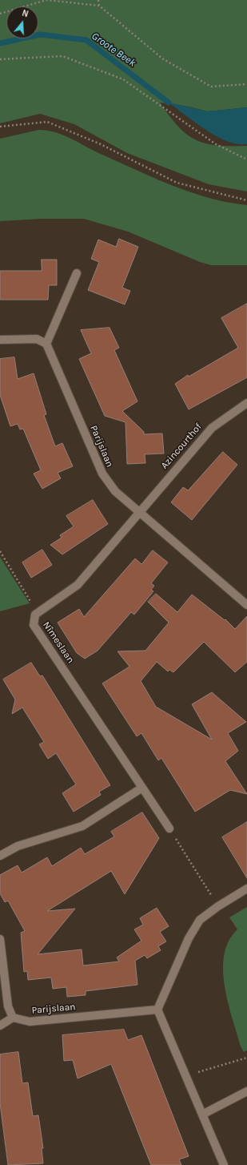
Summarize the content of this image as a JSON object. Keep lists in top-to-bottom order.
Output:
{
  "streets": {
    "street": ["Parijslaan", "Azincourthof", "Nîmeslaan"]
  },
  "crossings": [
    ["Parijslaan", "Azincourthof"],
    ["Parijslaan", "Nîmeslaan"],
    ["Azincourthof", "Nîmeslaan"]
  ],
  "water": ["Groote Beek"],
  "north": "top"
}
